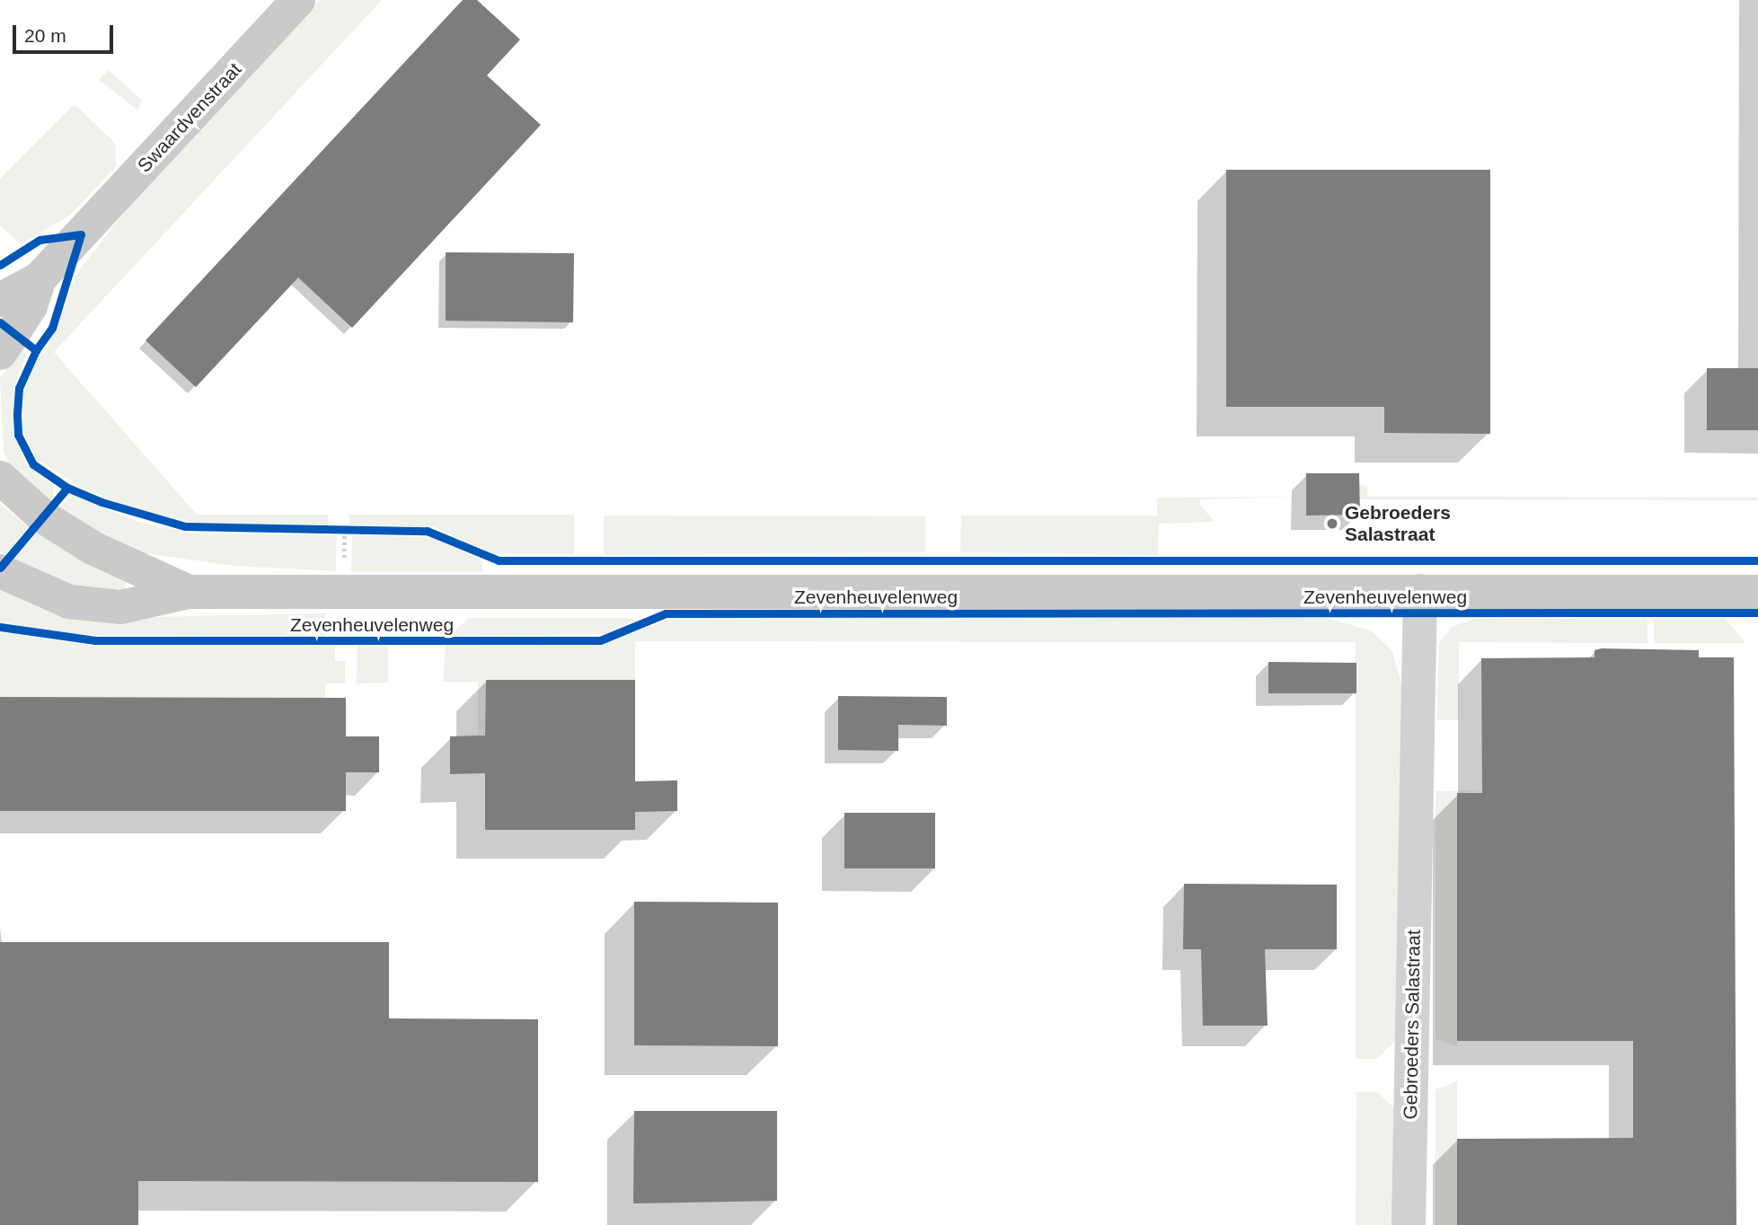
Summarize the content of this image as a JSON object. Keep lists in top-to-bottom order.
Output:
{
  "streets": {
    "street": ["Swaardvenstraat", "Zevenheuvelenweg", "Gebroeders Salastraat"]
  },
  "crossings": [
    ["Zevenheuvelenweg", "Gebroeders Salastraat"]
  ],
  "places": ["Gebroeders Salastraat"],
  "scale_bar": "20 m"
}
